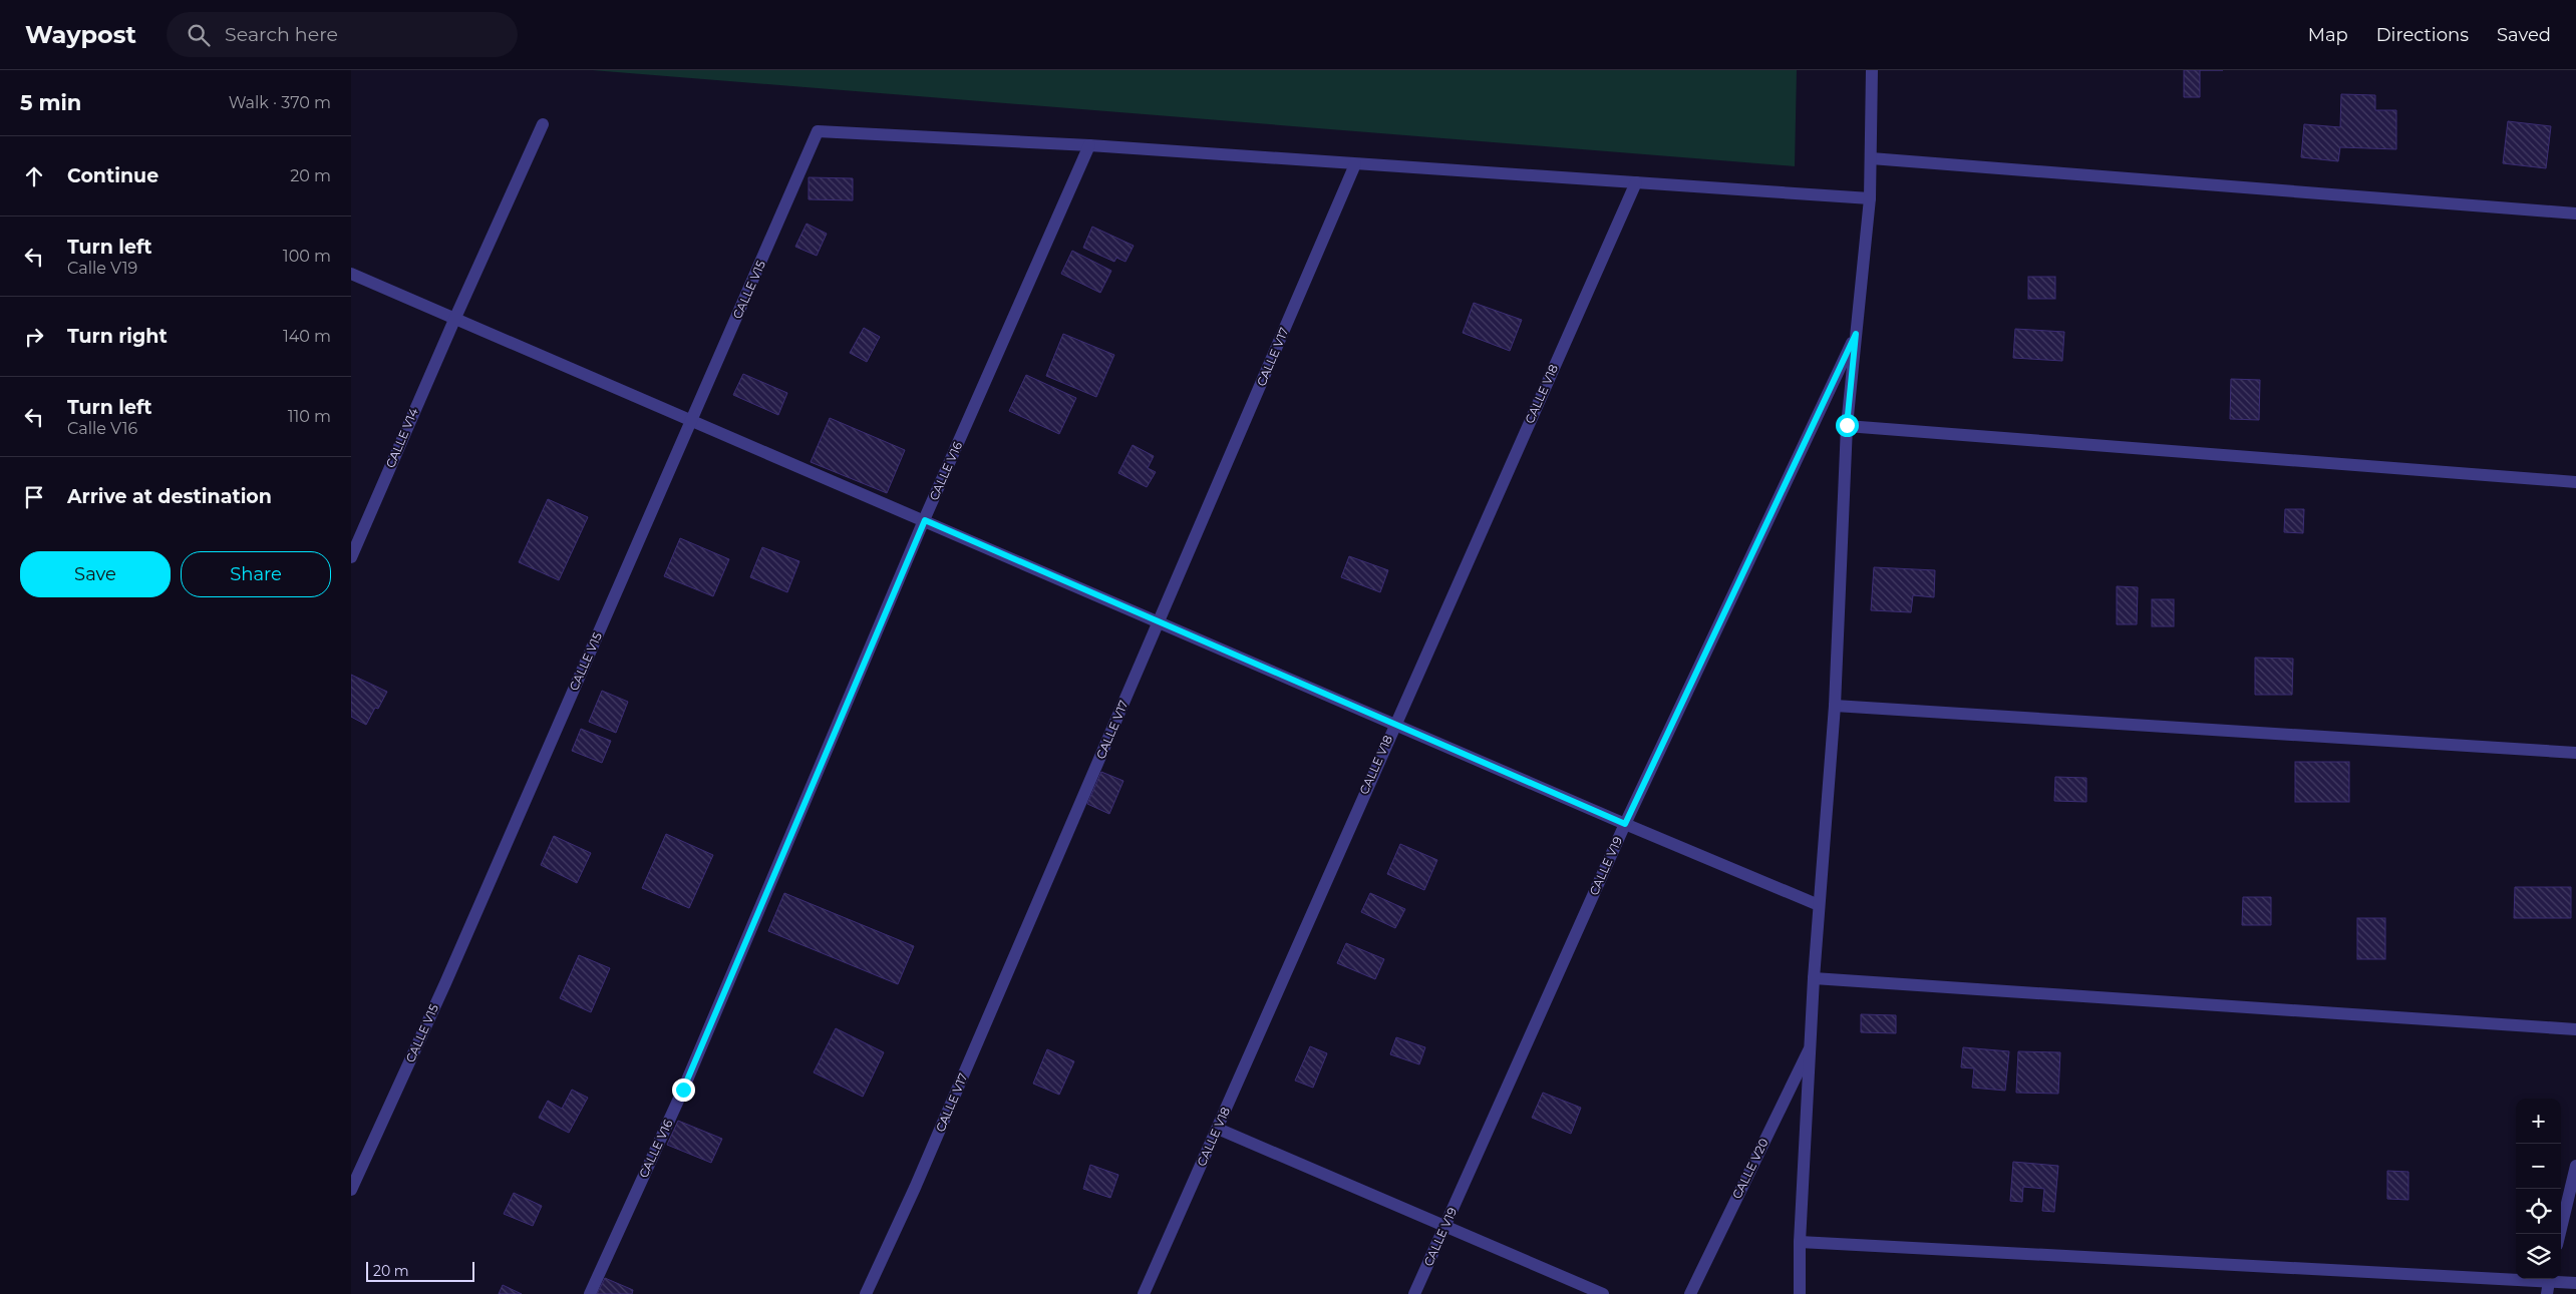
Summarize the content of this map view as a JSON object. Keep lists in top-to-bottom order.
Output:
{
  "streets": {
    "street": [
      "CALLE V15",
      "CALLE V17",
      "CALLE V18",
      "CALLE V14",
      "CALLE V16",
      "CALLE V19",
      "CALLE V20"
    ]
  },
  "crossings": [
    ["CALLE V15", "CALLE V16"]
  ],
  "scale_bar": "20 m",
  "page": {
    "header": "Waypost",
    "search": "Search here",
    "nav": ["Map", "Directions", "Saved"],
    "heading": ["5 min", "Walk · 370 m"],
    "list": [
      ["Continue", "20 m"],
      ["Turn left", "Calle V19", "100 m"],
      ["Turn right", "140 m"],
      ["Turn left", "Calle V16", "110 m"],
      "Arrive at destination"
    ],
    "buttons": ["Save", "Share"],
    "map_buttons": ["+", "−"],
    "scale": "20 m"
  }
}
